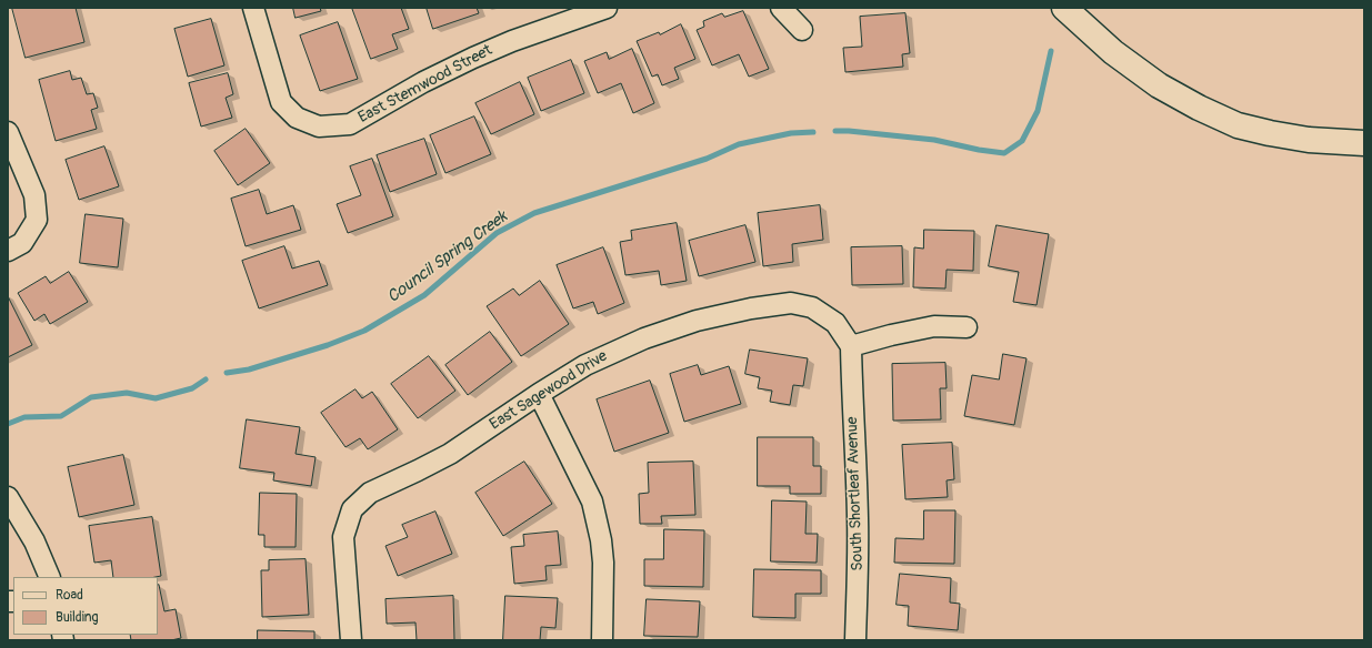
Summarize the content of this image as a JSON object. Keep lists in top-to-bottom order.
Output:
{
  "streets": {
    "street": ["East Stemwood Street", "East Sagewood Drive", "South Shortleaf Avenue"]
  },
  "crossings": [
    ["East Sagewood Drive", "South Shortleaf Avenue"]
  ],
  "water": ["Council Spring Creek"],
  "legend": ["Road", "Building"]
}
